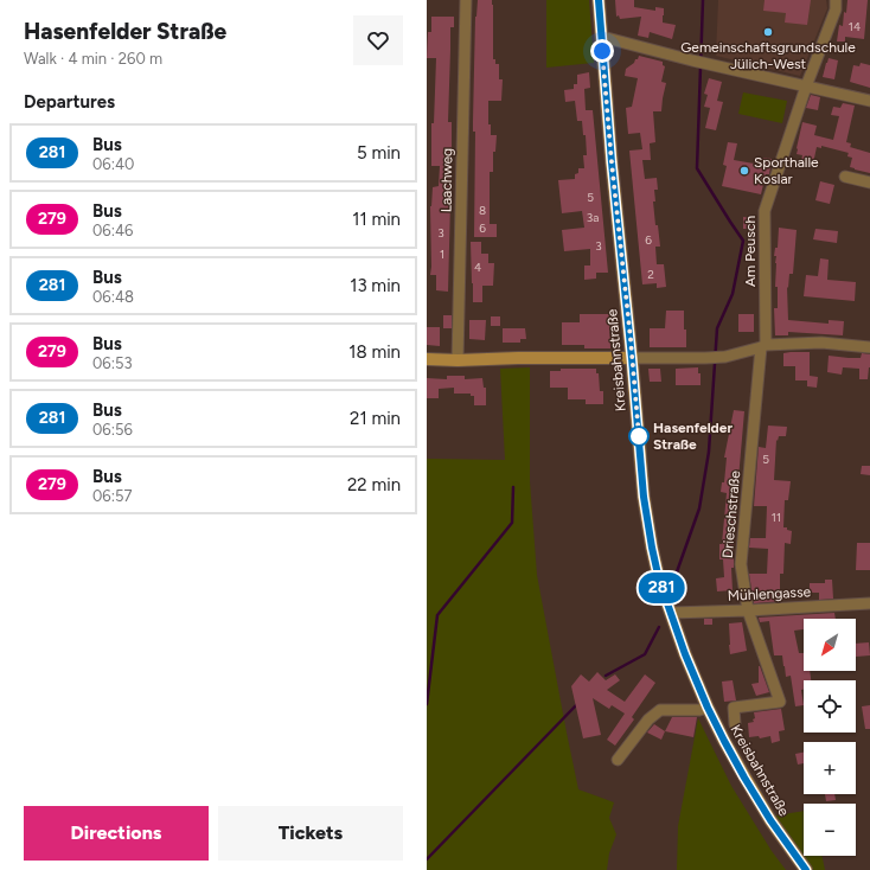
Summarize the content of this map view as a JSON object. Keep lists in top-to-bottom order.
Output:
{
  "streets": {
    "street": [
      "Laachweg",
      "Am Peusch",
      "Kreisbahnstraße",
      "Drieschstraße",
      "Mühlengasse"
    ]
  },
  "crossings": [
    ["Am Peusch", "Drieschstraße"],
    ["Kreisbahnstraße", "Mühlengasse"],
    ["Drieschstraße", "Mühlengasse"]
  ],
  "places": ["Gemeinschaftsgrundschule Jülich-West", "Sporthalle Koslar", "Hasenfelder Straße"],
  "lines": ["bus line 281"],
  "house_numbers": [
    "14",
    "5",
    "8",
    "3a",
    "6",
    "3",
    "6",
    "3",
    "1",
    "4",
    "2",
    "5",
    "11"
  ],
  "north": "bottom left",
  "page": {
    "heading": [
      ["Hasenfelder Straße", "Walk · 4 min · 260 m"],
      "Departures"
    ],
    "on_map": "281",
    "list": [
      {
        "mark": "281",
        "name": "Bus",
        "note": "06:40",
        "value": "5 min"
      },
      {
        "mark": "279",
        "name": "Bus",
        "note": "06:46",
        "value": "11 min"
      },
      {
        "mark": "281",
        "name": "Bus",
        "note": "06:48",
        "value": "13 min"
      },
      {
        "mark": "279",
        "name": "Bus",
        "note": "06:53",
        "value": "18 min"
      },
      {
        "mark": "281",
        "name": "Bus",
        "note": "06:56",
        "value": "21 min"
      },
      {
        "mark": "279",
        "name": "Bus",
        "note": "06:57",
        "value": "22 min"
      }
    ],
    "map_buttons": ["+", "−"],
    "buttons": ["Directions", "Tickets"]
  }
}
